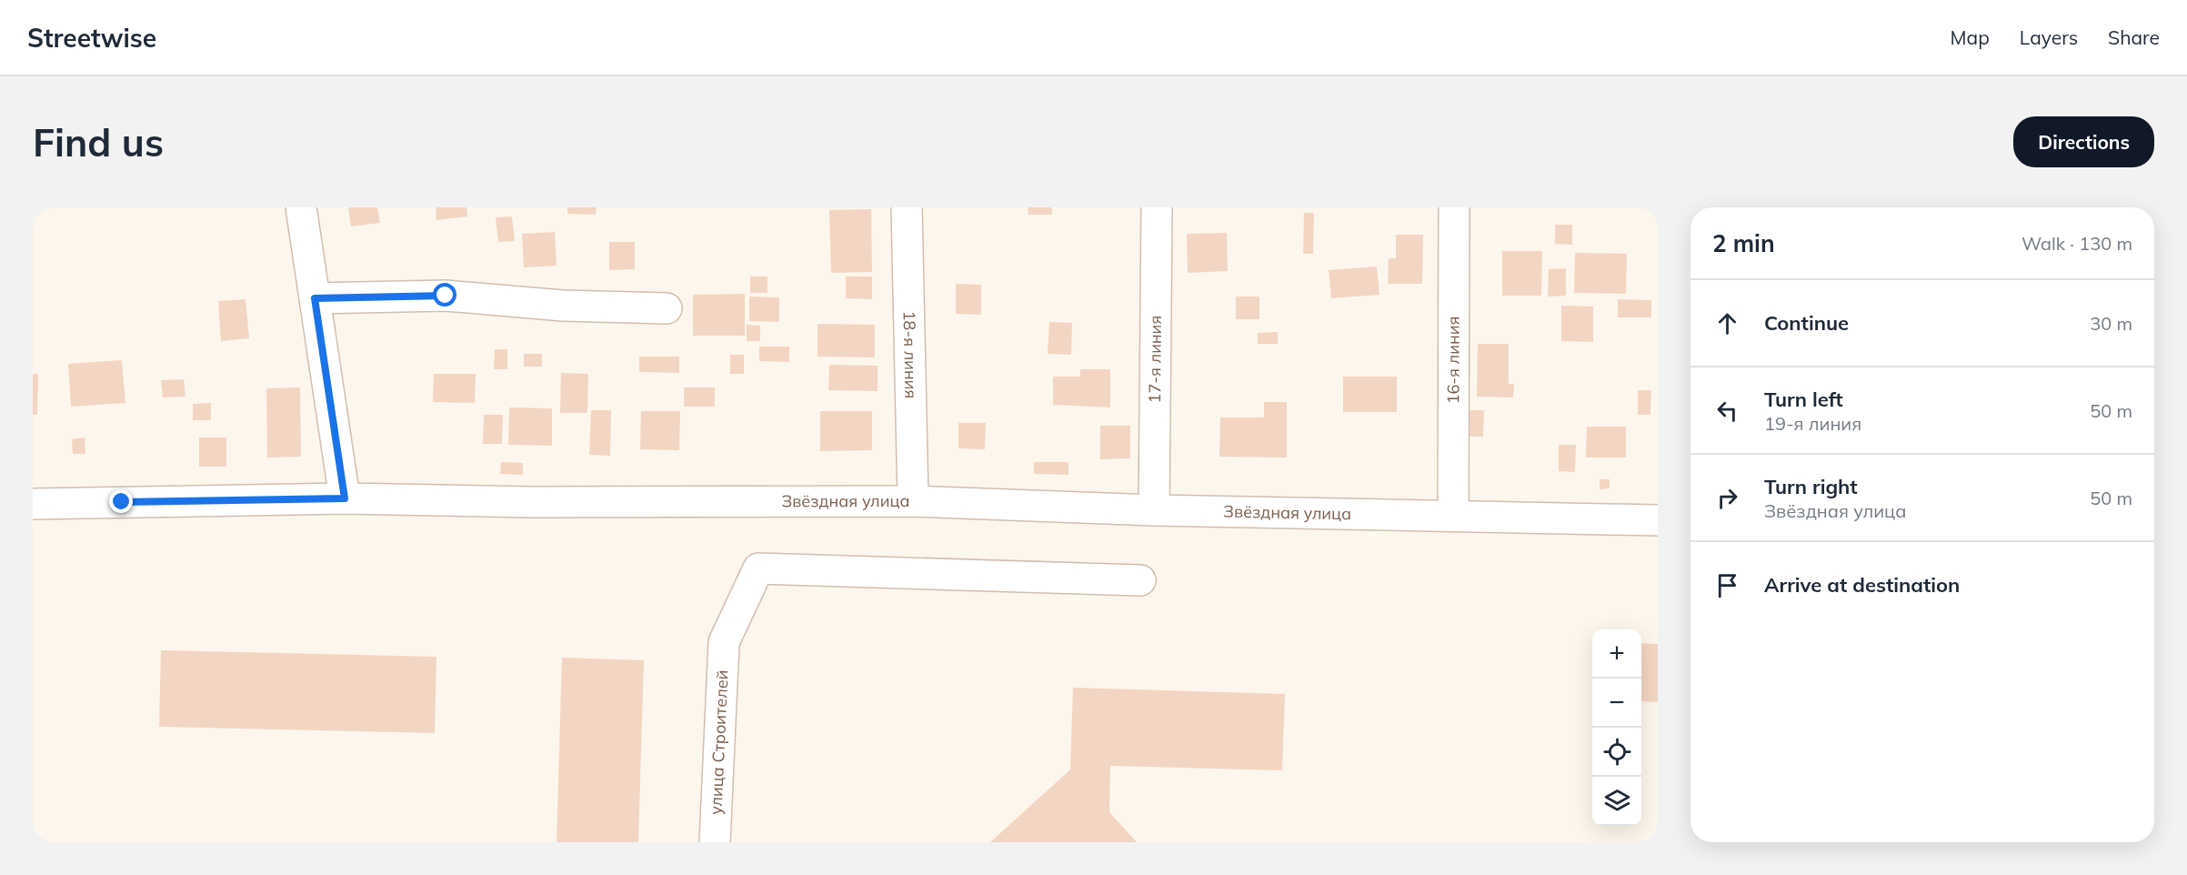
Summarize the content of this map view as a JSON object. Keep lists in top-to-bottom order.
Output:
{
  "streets": {
    "street": [
      "18-я линия",
      "17-я линия",
      "16-я линия",
      "Звёздная улица",
      "улица Строителей"
    ]
  },
  "crossings": [
    ["18-я линия", "Звёздная улица"],
    ["17-я линия", "Звёздная улица"],
    ["16-я линия", "Звёздная улица"]
  ],
  "page": {
    "header": "Streetwise",
    "nav": ["Map", "Layers", "Share"],
    "buttons": "Directions",
    "title": "Find us",
    "heading": ["2 min", "Walk · 130 m"],
    "list": [
      ["Continue", "30 m"],
      ["Turn left", "19-я линия", "50 m"],
      ["Turn right", "Звёздная улица", "50 m"],
      "Arrive at destination"
    ],
    "map_buttons": ["+", "−"]
  }
}
